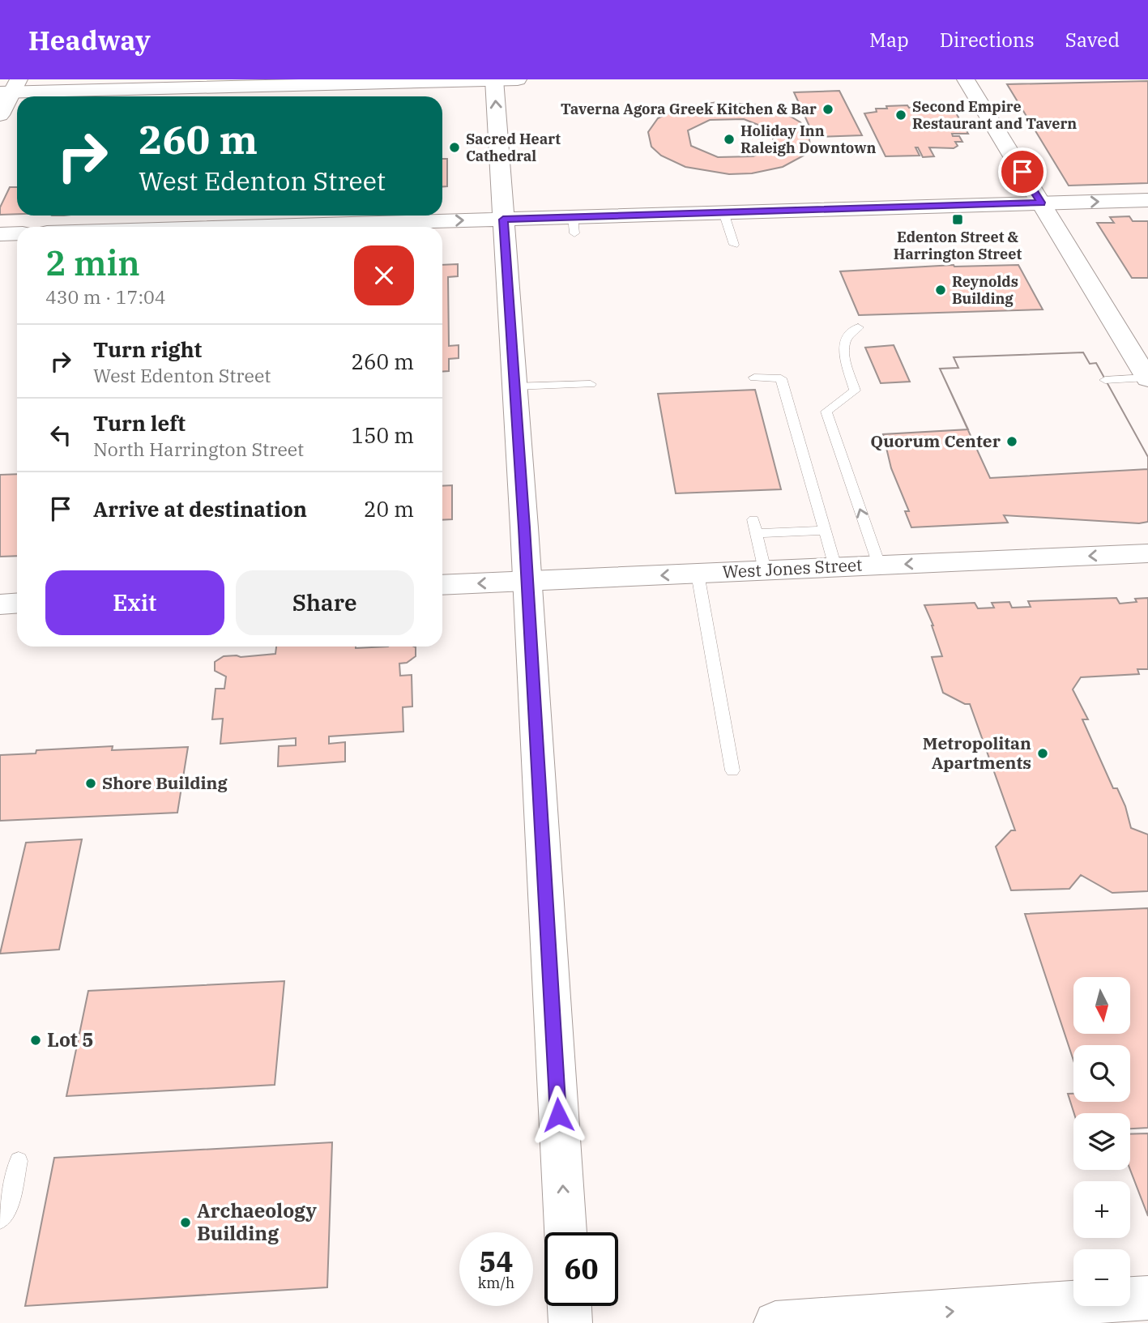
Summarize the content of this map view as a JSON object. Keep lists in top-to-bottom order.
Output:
{
  "streets": {
    "main road": ["West Jones Street"]
  },
  "one_way": ["West Jones Street"],
  "places": {
    "other": [
      "Taverna Agora Greek Kitchen & Bar",
      "Second Empire Restaurant and Tavern",
      "Holiday Inn Raleigh Downtown",
      "Sacred Heart Cathedral",
      "Reynolds Building",
      "Quorum Center",
      "Metropolitan Apartments",
      "Shore Building",
      "Lot 5",
      "Archaeology Building"
    ],
    "transit": ["Edenton Street & Harrington Street"]
  },
  "north": "bottom",
  "page": {
    "header": "Headway",
    "nav": ["Map", "Directions", "Saved"],
    "turn": ["260 m", "West Edenton Street"],
    "heading": ["2 min", "430 m · 17:04"],
    "list": [
      {
        "name": "Turn right",
        "note": "West Edenton Street",
        "value": "260 m"
      },
      {
        "name": "Turn left",
        "note": "North Harrington Street",
        "value": "150 m"
      },
      {
        "name": "Arrive at destination",
        "value": "20 m"
      }
    ],
    "buttons": ["Exit", "Share"],
    "map_buttons": ["+", "−"],
    "speed": "54 km/h",
    "limit": "60"
  }
}
